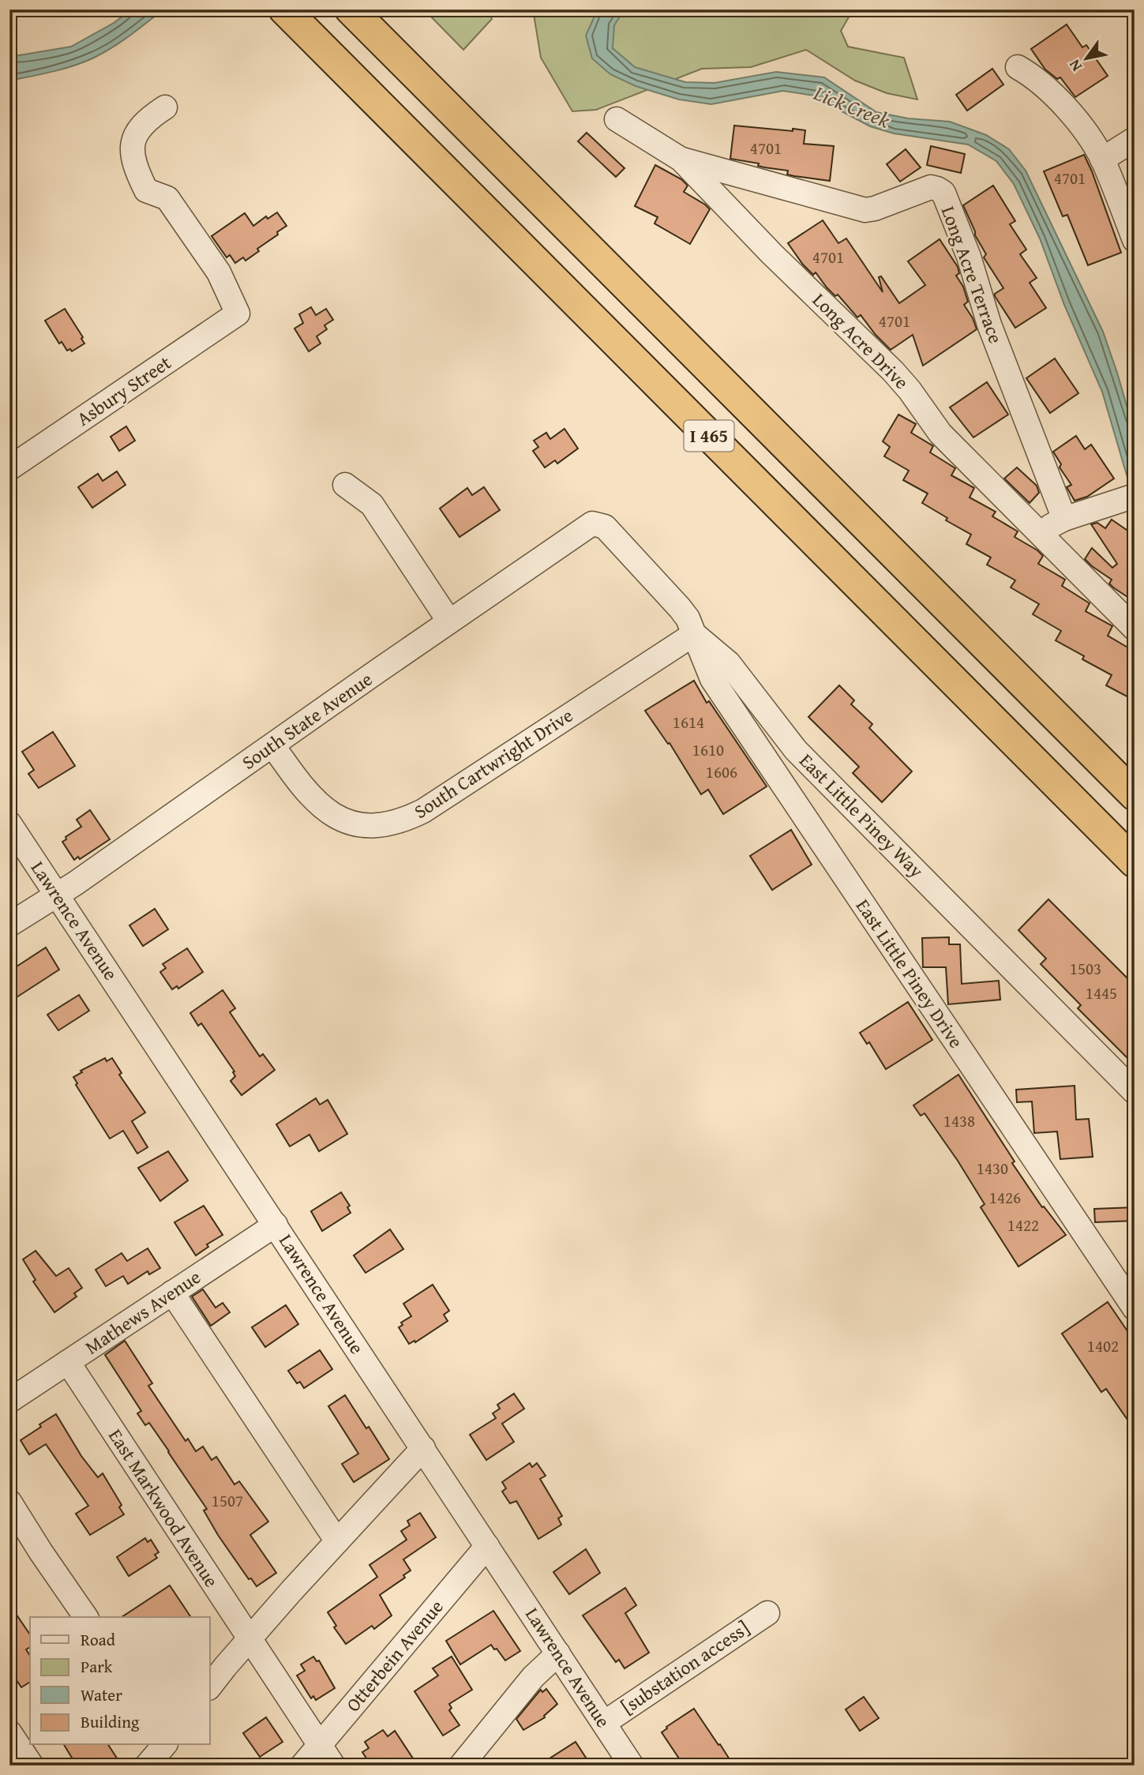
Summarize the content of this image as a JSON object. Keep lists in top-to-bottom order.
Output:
{
  "streets": {
    "highway": ["I 465"],
    "street": [
      "Long Acre Terrace",
      "Long Acre Drive",
      "Asbury Street",
      "South State Avenue",
      "South Cartwright Drive",
      "East Little Piney Way",
      "Lawrence Avenue",
      "East Little Piney Drive",
      "Mathews Avenue",
      "East Markwood Avenue",
      "Otterbein Avenue",
      "[substation access]"
    ]
  },
  "crossings": [
    ["Long Acre Terrace", "Long Acre Drive"],
    ["South State Avenue", "South Cartwright Drive"],
    ["South State Avenue", "East Little Piney Way"],
    ["South State Avenue", "Lawrence Avenue"],
    ["South Cartwright Drive", "East Little Piney Way"],
    ["South Cartwright Drive", "East Little Piney Drive"],
    ["East Little Piney Way", "East Little Piney Drive"],
    ["Lawrence Avenue", "Mathews Avenue"],
    ["Lawrence Avenue", "Otterbein Avenue"],
    ["Lawrence Avenue", "[substation access]"],
    ["Mathews Avenue", "East Markwood Avenue"],
    ["East Markwood Avenue", "Otterbein Avenue"]
  ],
  "water": ["Lick Creek"],
  "house_numbers": [
    "4701",
    "4701",
    "4701",
    "4701",
    "1614",
    "1610",
    "1606",
    "1503",
    "1445",
    "1438",
    "1430",
    "1426",
    "1422",
    "1402",
    "1507"
  ],
  "legend": [
    "Road",
    "Park",
    "Water",
    "Building"
  ],
  "north": "bottom left"
}
